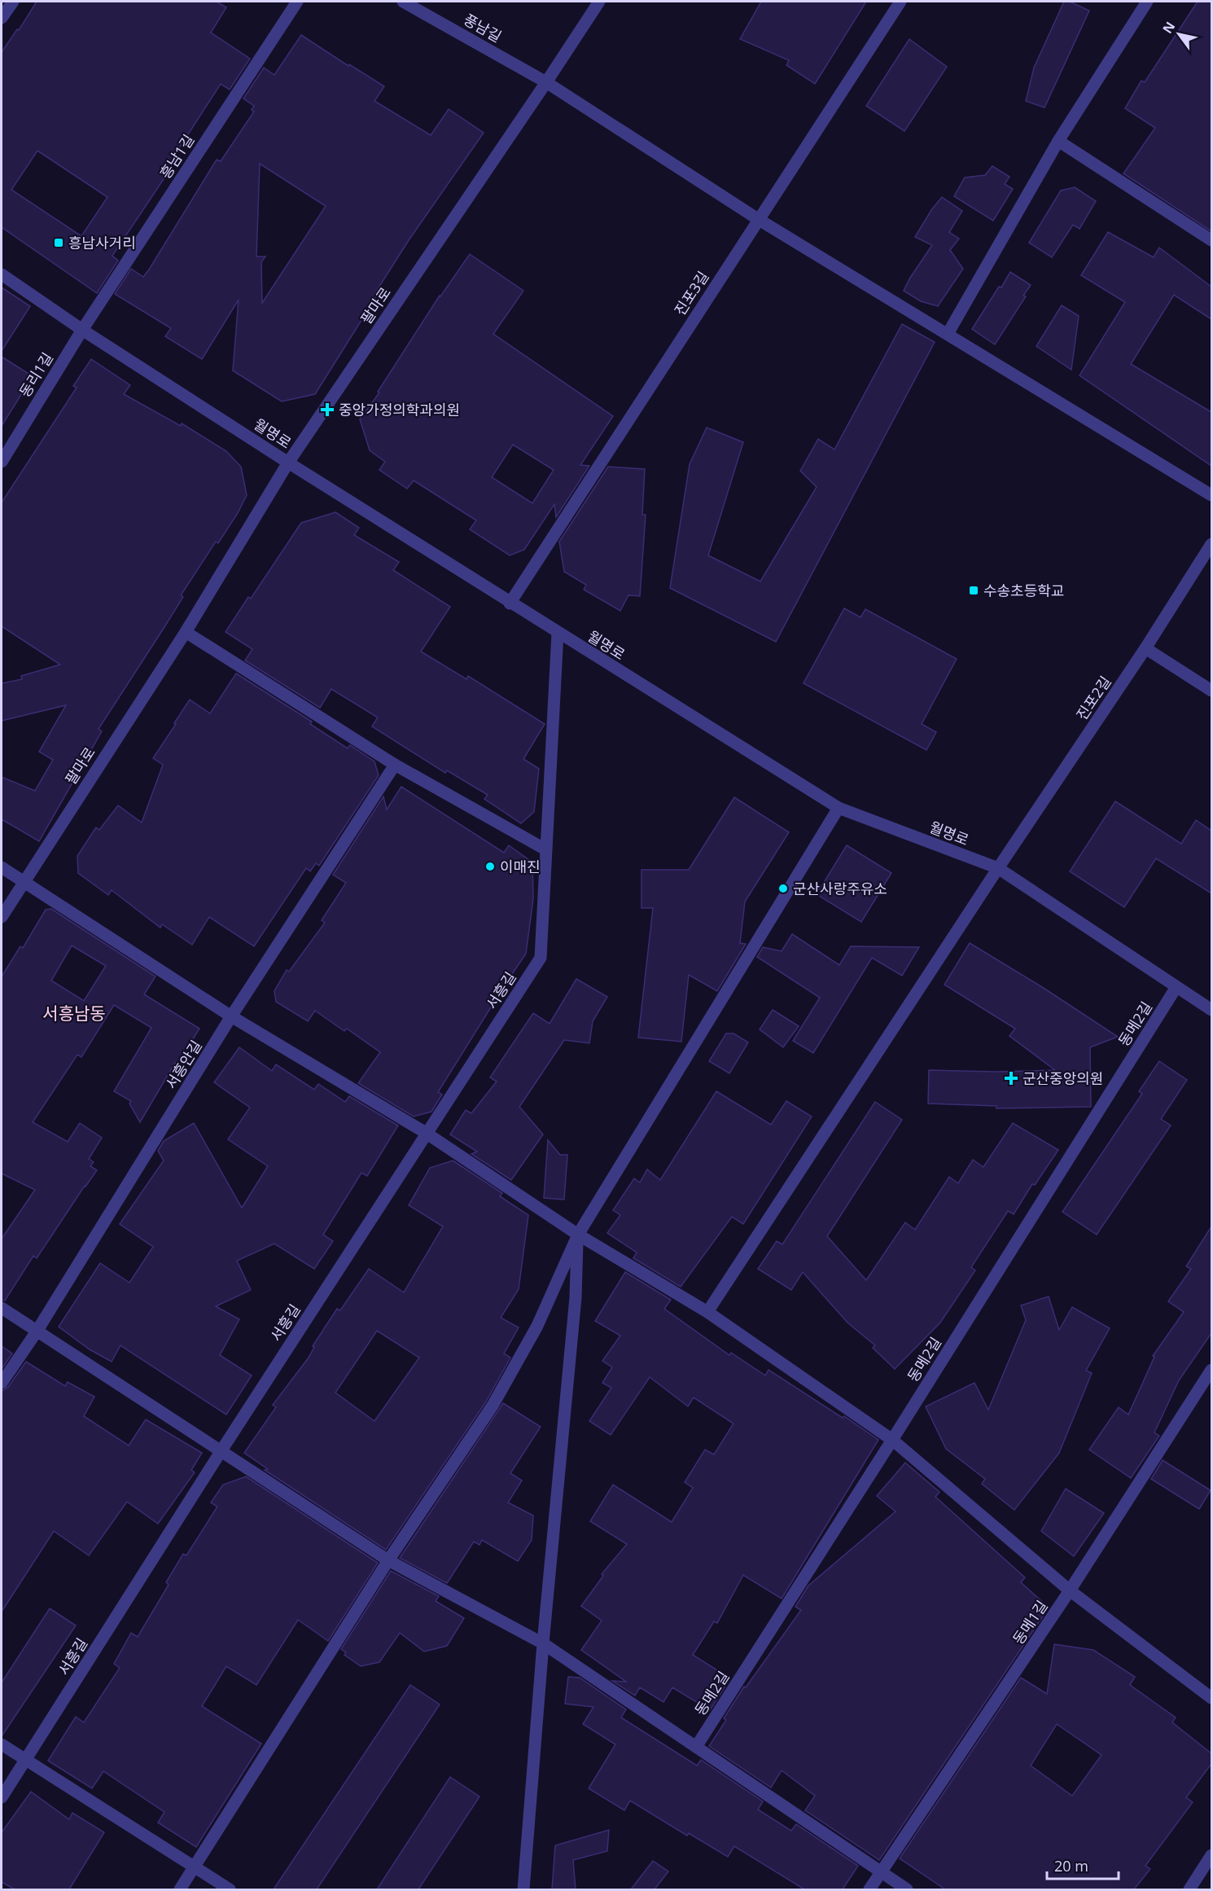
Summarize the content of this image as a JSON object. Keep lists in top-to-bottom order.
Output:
{
  "streets": {
    "street": [
      "풍남길",
      "흥남1길",
      "진포3길",
      "팔마로",
      "동리1길",
      "월명로",
      "진포2길",
      "서흥길",
      "동메2길",
      "서흥안길",
      "동메1길"
    ]
  },
  "crossings": [
    ["풍남길", "진포3길"],
    ["풍남길", "팔마로"],
    ["흥남1길", "동리1길"],
    ["흥남1길", "월명로"],
    ["진포3길", "월명로"],
    ["팔마로", "월명로"],
    ["동리1길", "월명로"],
    ["월명로", "진포2길"],
    ["월명로", "서흥길"],
    ["월명로", "동메2길"]
  ],
  "districts": ["서흥남동"],
  "places": {
    "transit": ["흥남사거리", "수송초등학교"],
    "health": ["중앙가정의학과의원", "군산중앙의원"],
    "other": ["이매진", "군산사랑주유소"]
  },
  "scale_bar": "20 m",
  "north": "top left"
}
